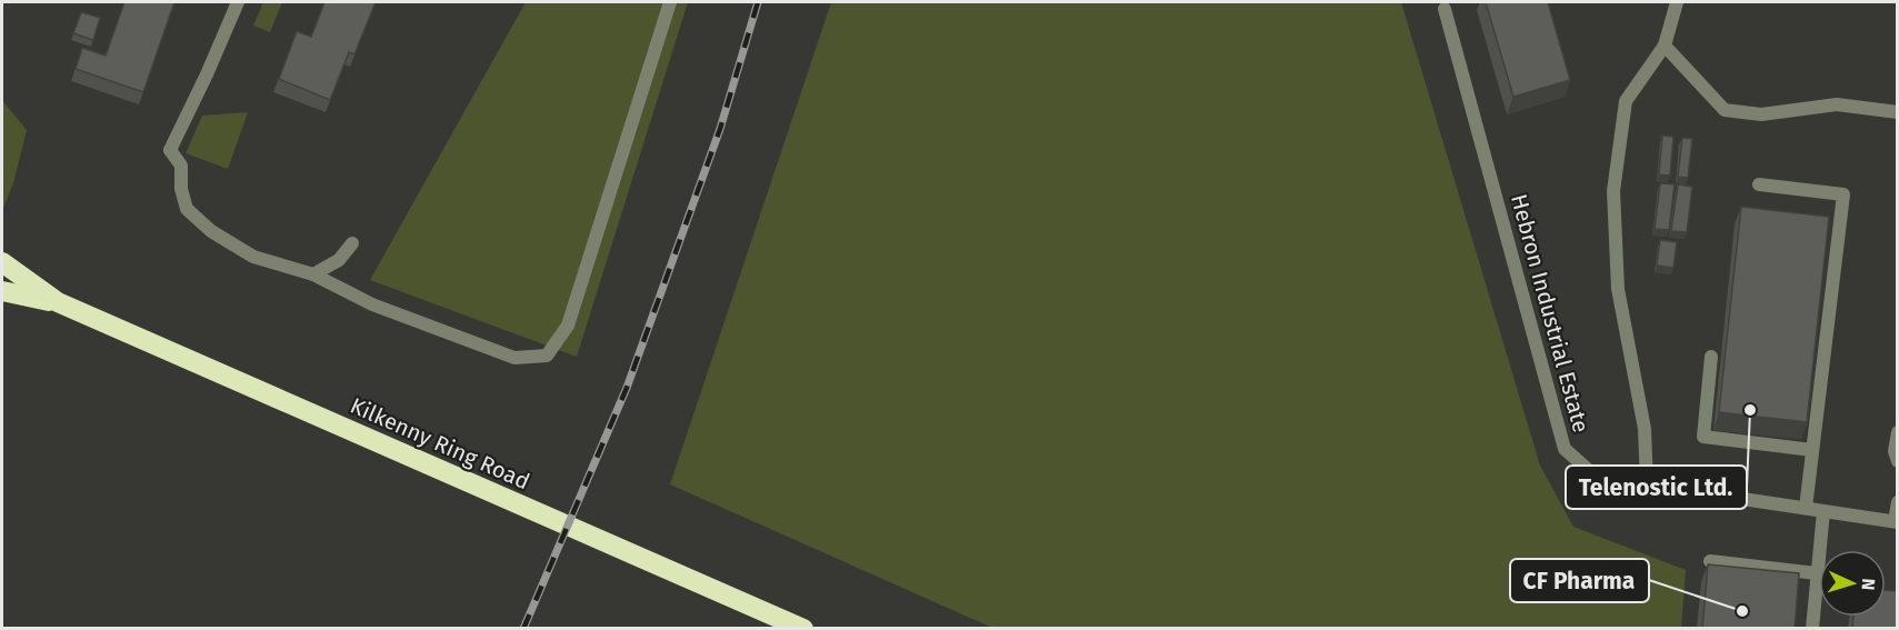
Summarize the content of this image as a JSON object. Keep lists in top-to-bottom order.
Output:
{
  "streets": {
    "highway": ["Kilkenny Ring Road"],
    "street": ["Hebron Industrial Estate"]
  },
  "places": ["Telenostic Ltd.", "CF Pharma"],
  "north": "right"
}
